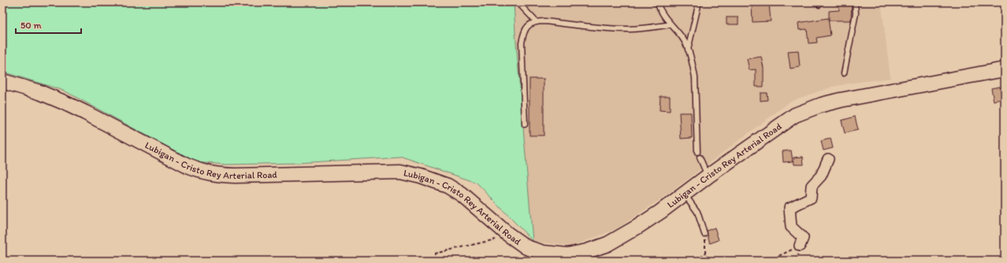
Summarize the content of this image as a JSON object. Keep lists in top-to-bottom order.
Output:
{
  "streets": {
    "main road": ["Lubigan - Cristo Rey Arterial Road"]
  },
  "scale_bar": "50 m"
}
